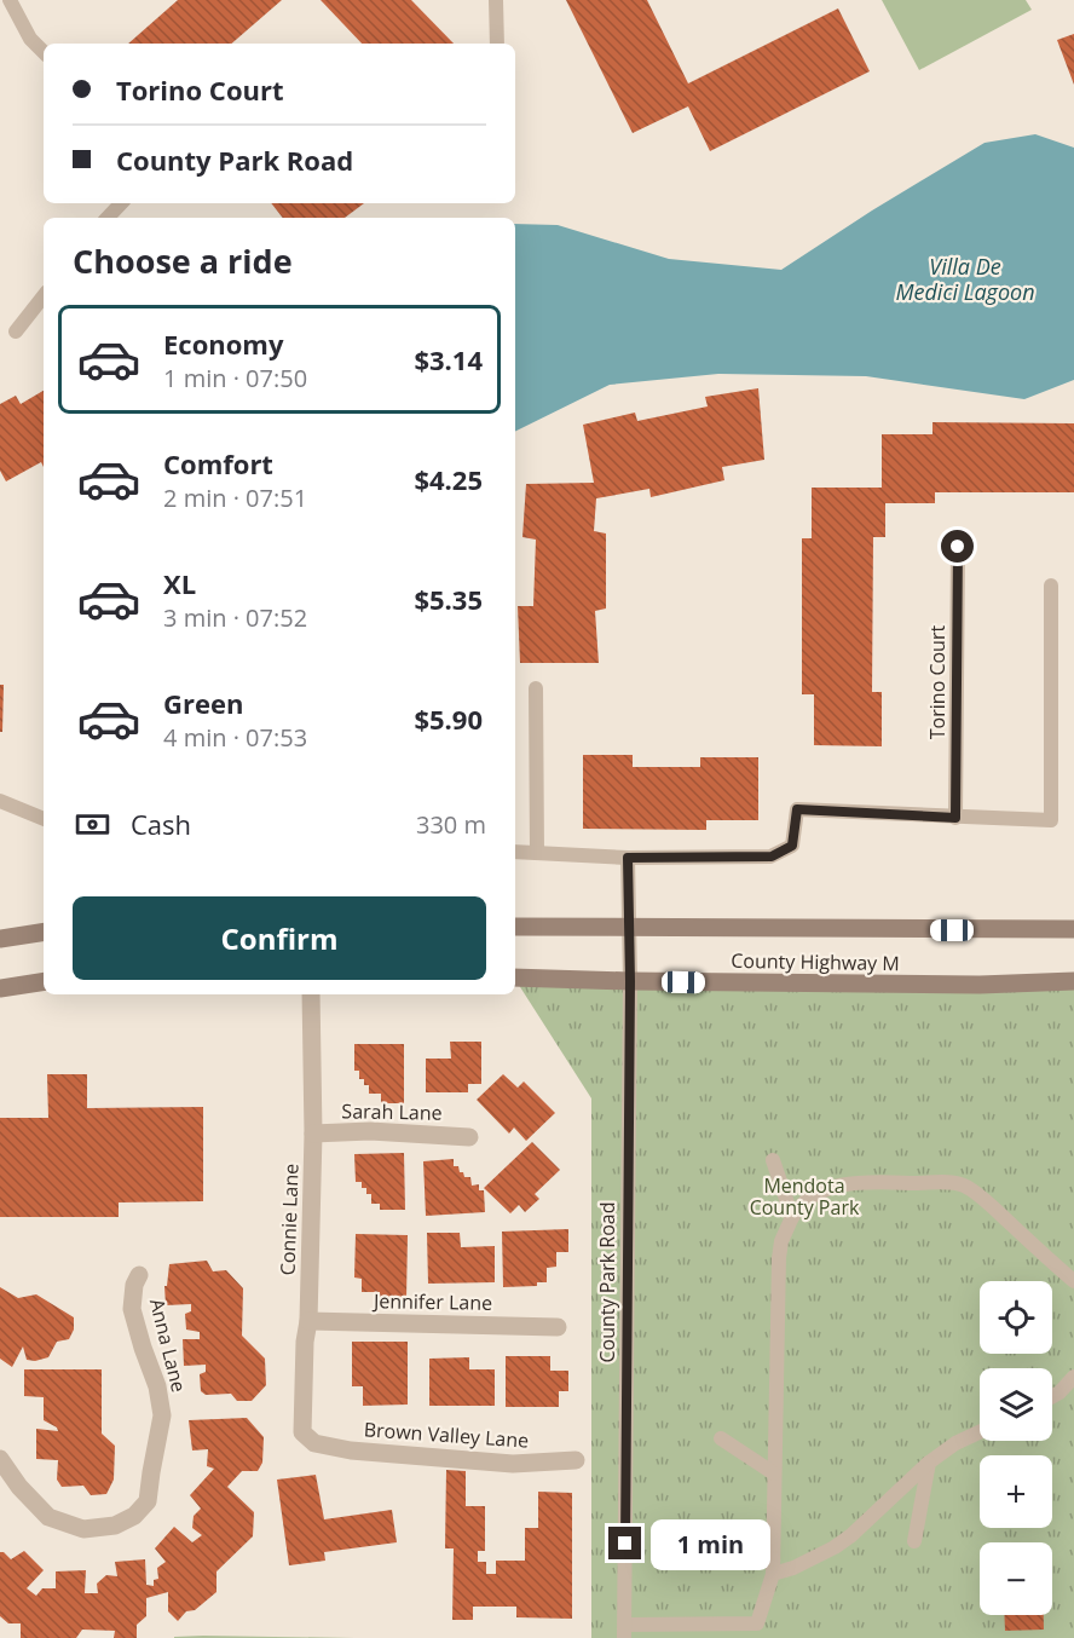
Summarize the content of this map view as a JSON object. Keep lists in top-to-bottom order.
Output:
{
  "streets": {
    "main road": ["County Highway M"],
    "street": [
      "Sarah Lane",
      "Connie Lane",
      "Jennifer Lane",
      "Anna Lane",
      "Brown Valley Lane"
    ],
    "lane": ["Torino Court", "County Park Road"]
  },
  "crossings": [
    ["County Highway M", "County Park Road"],
    ["Sarah Lane", "Connie Lane"],
    ["Connie Lane", "Jennifer Lane"],
    ["Connie Lane", "Brown Valley Lane"]
  ],
  "water": ["Villa De Medici Lagoon"],
  "parks": ["Mendota County Park"],
  "page": {
    "banner": ["Torino Court", "County Park Road"],
    "heading": "Choose a ride",
    "list": [
      {
        "name": "Economy",
        "note": "1 min · 07:50",
        "value": "$3.14"
      },
      {
        "name": "Comfort",
        "note": "2 min · 07:51",
        "value": "$4.25"
      },
      {
        "name": "XL",
        "note": "3 min · 07:52",
        "value": "$5.35"
      },
      {
        "name": "Green",
        "note": "4 min · 07:53",
        "value": "$5.90"
      }
    ],
    "pay": ["Cash", "330 m"],
    "buttons": "Confirm",
    "map_buttons": ["+", "−"],
    "bubble": "1 min"
  }
}
